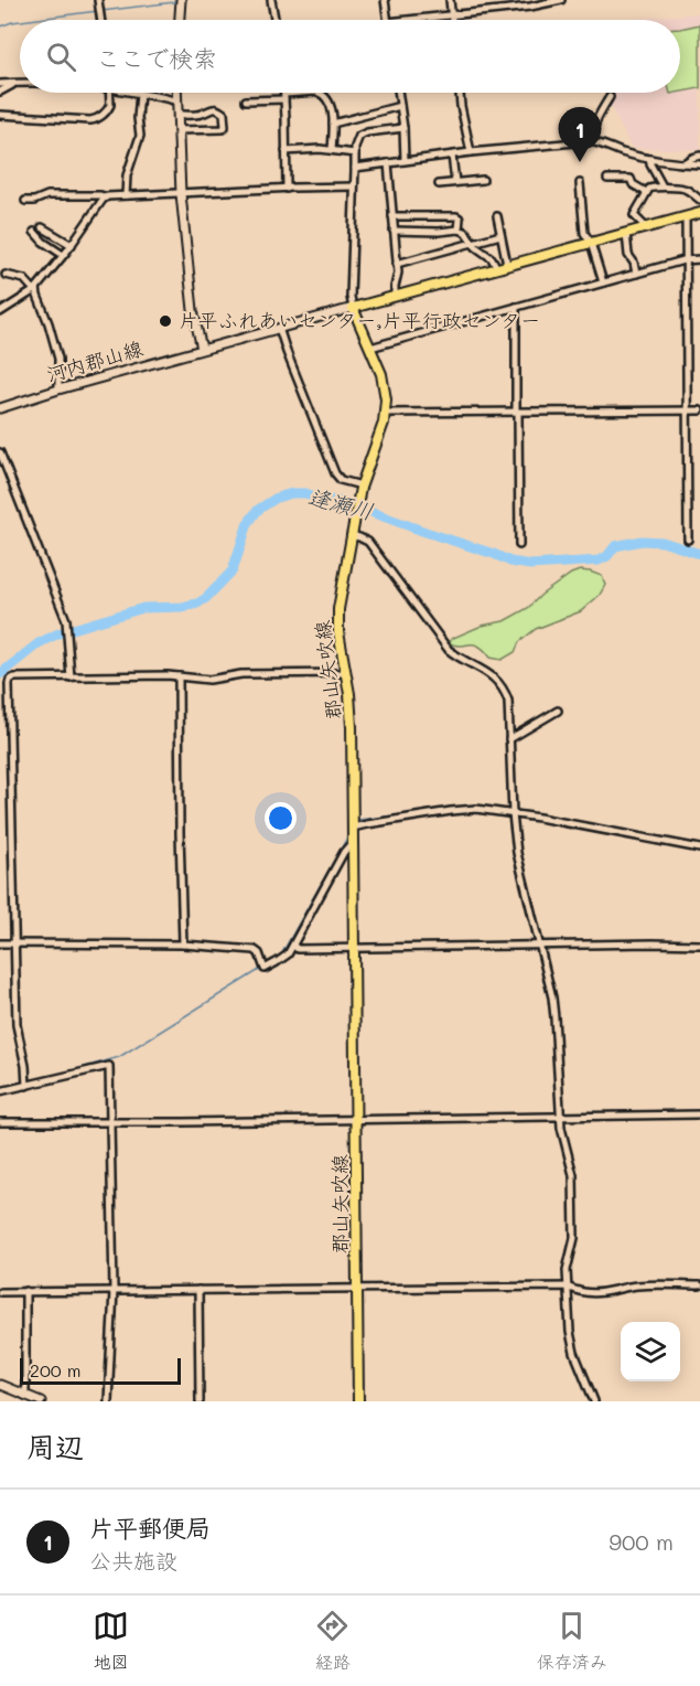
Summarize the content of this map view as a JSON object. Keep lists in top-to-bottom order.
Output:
{
  "streets": {
    "main road": ["河内郡山線", "郡山矢吹線"]
  },
  "crossings": [
    ["河内郡山線", "郡山矢吹線"]
  ],
  "water": ["逢瀬川"],
  "places": ["片平ふれあいセンター,片平行政センター"],
  "scale_bar": "200 m",
  "page": {
    "search": "ここで検索",
    "pins": "1",
    "scale": "200 m",
    "heading": "周辺",
    "list": [
      {
        "mark": "1",
        "name": "片平郵便局",
        "note": "公共施設",
        "value": "900 m"
      }
    ],
    "nav": ["地図", "経路", "保存済み"]
  }
}
